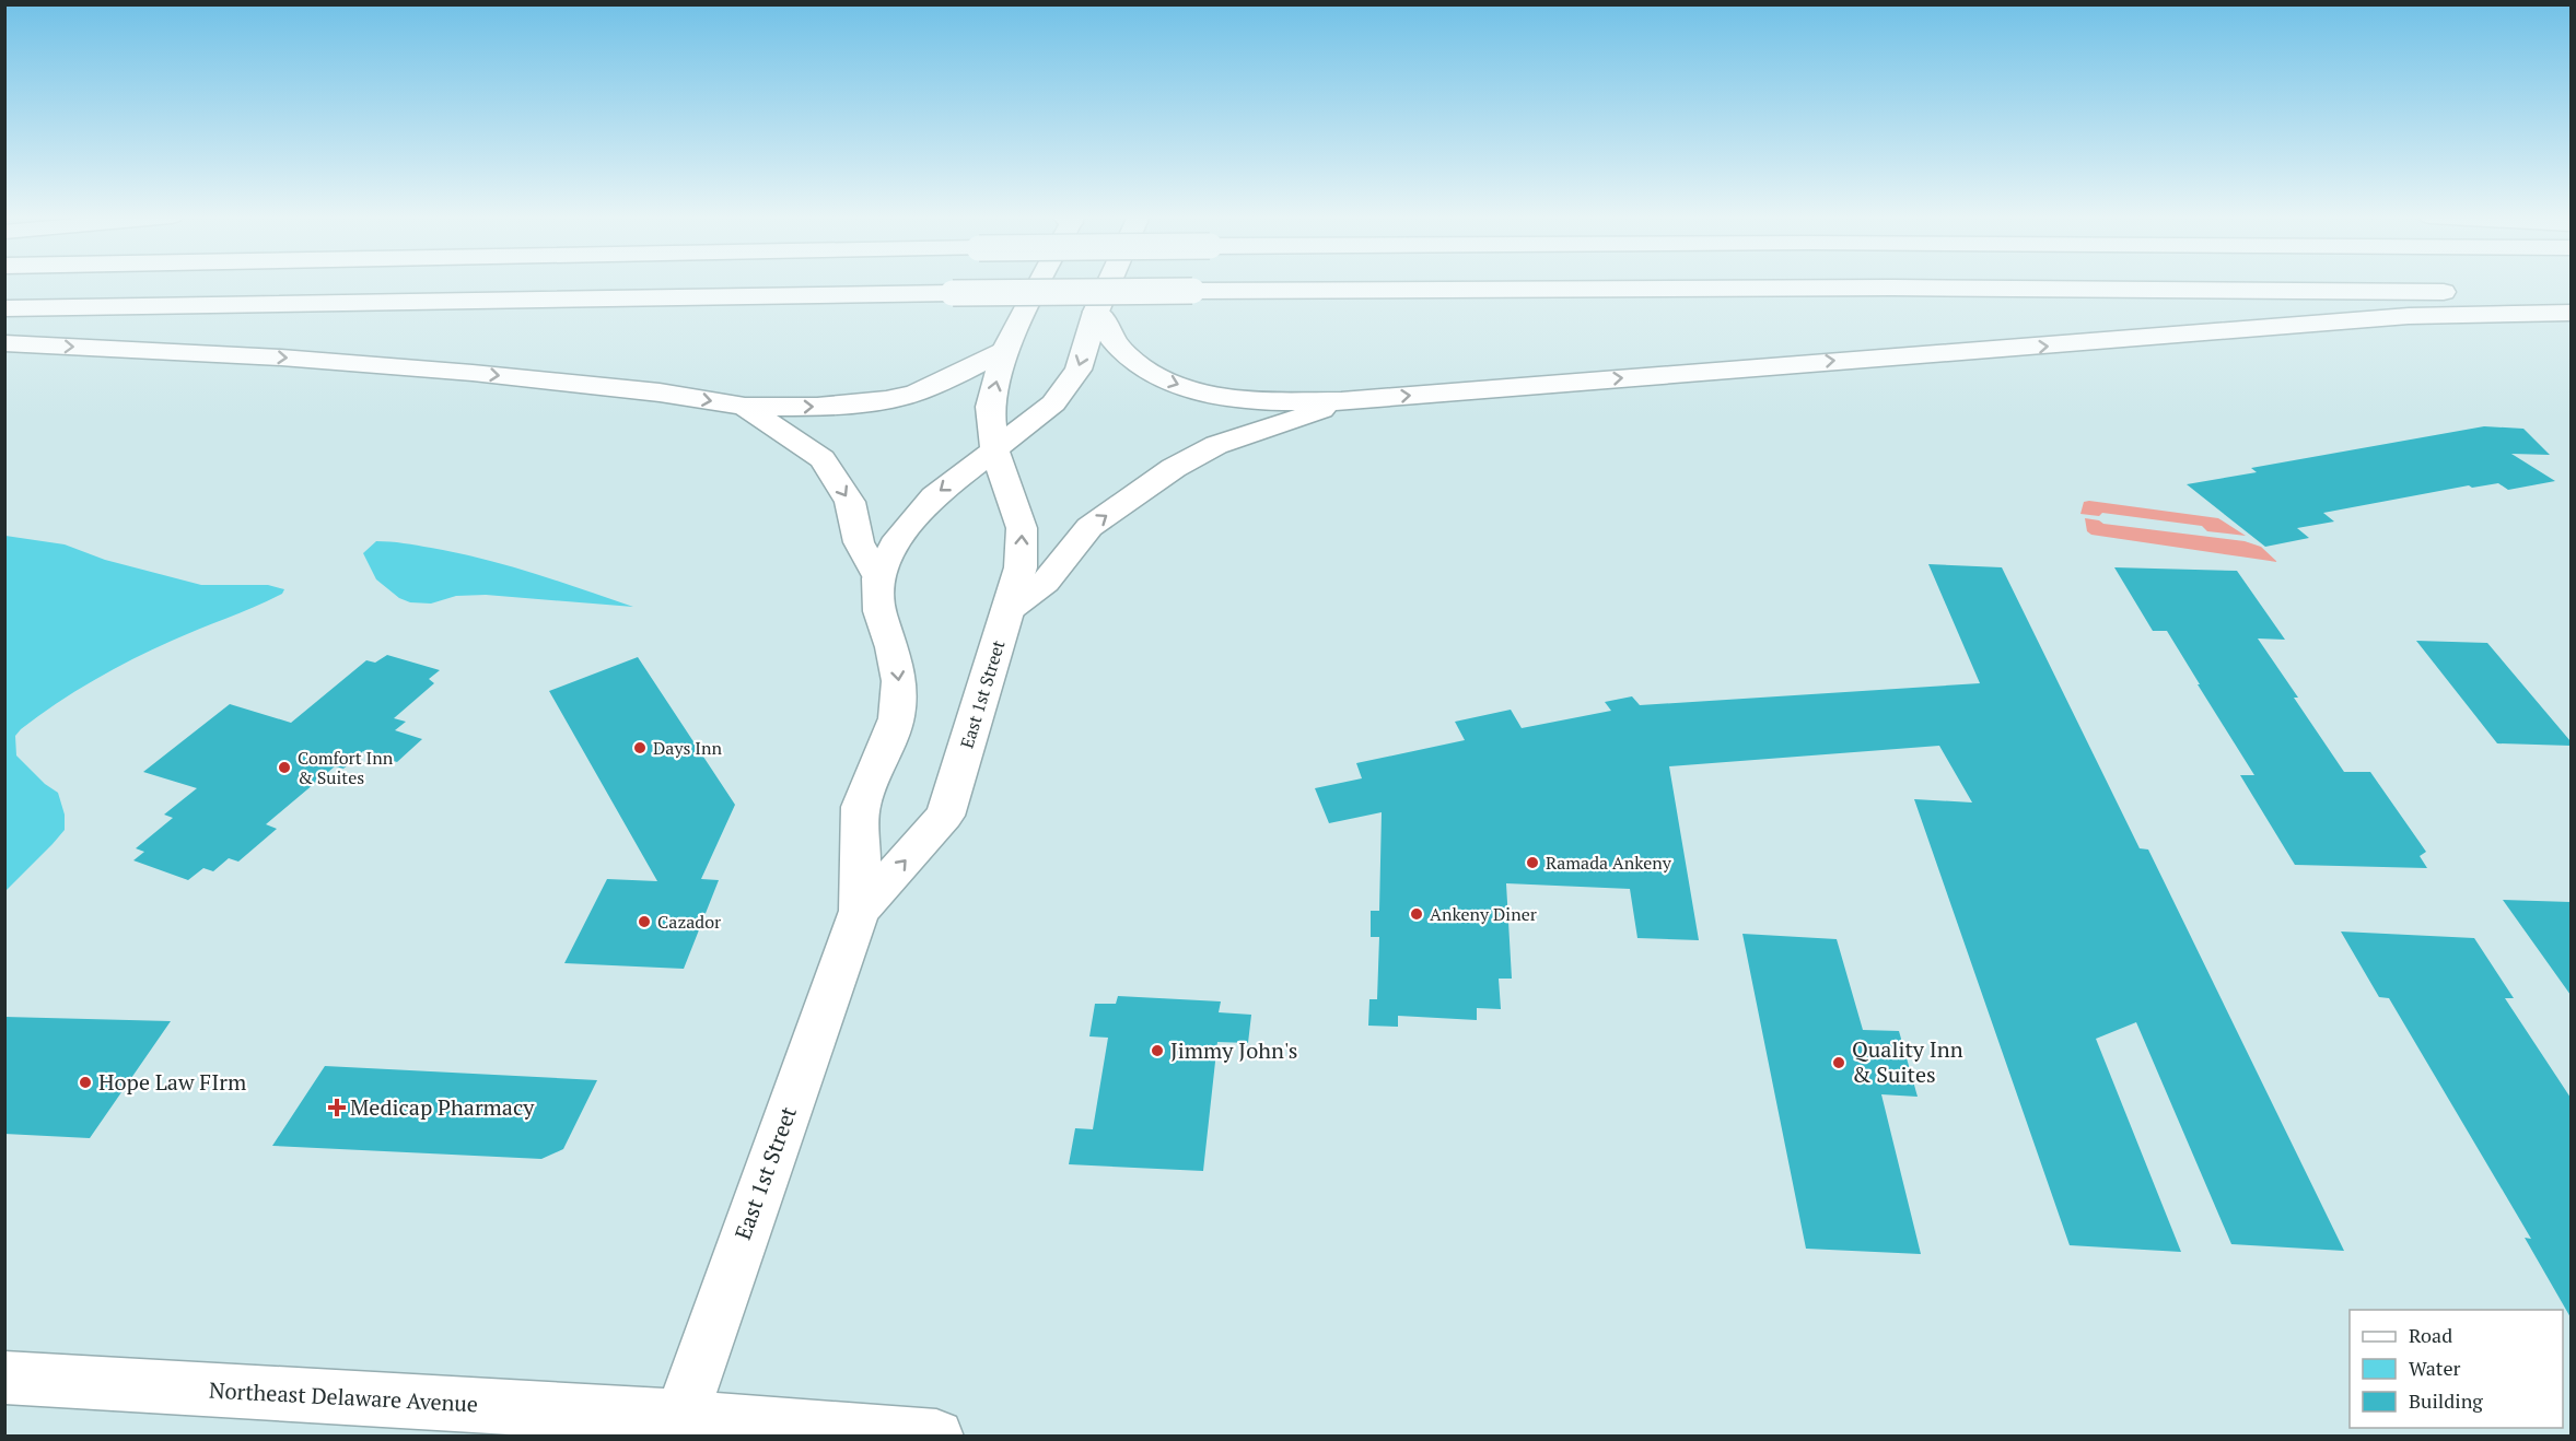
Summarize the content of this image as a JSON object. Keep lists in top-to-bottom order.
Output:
{
  "streets": {
    "main road": ["East 1st Street", "Northeast Delaware Avenue"]
  },
  "crossings": [
    ["East 1st Street", "Northeast Delaware Avenue"]
  ],
  "places": {
    "other": [
      "Days Inn",
      "Comfort Inn & Suites",
      "Ramada Ankeny",
      "Ankeny Diner",
      "Cazador",
      "Jimmy John's",
      "Quality Inn & Suites",
      "Hope Law FIrm"
    ],
    "health": ["Medicap Pharmacy"]
  },
  "legend": ["Road", "Water", "Building"]
}
